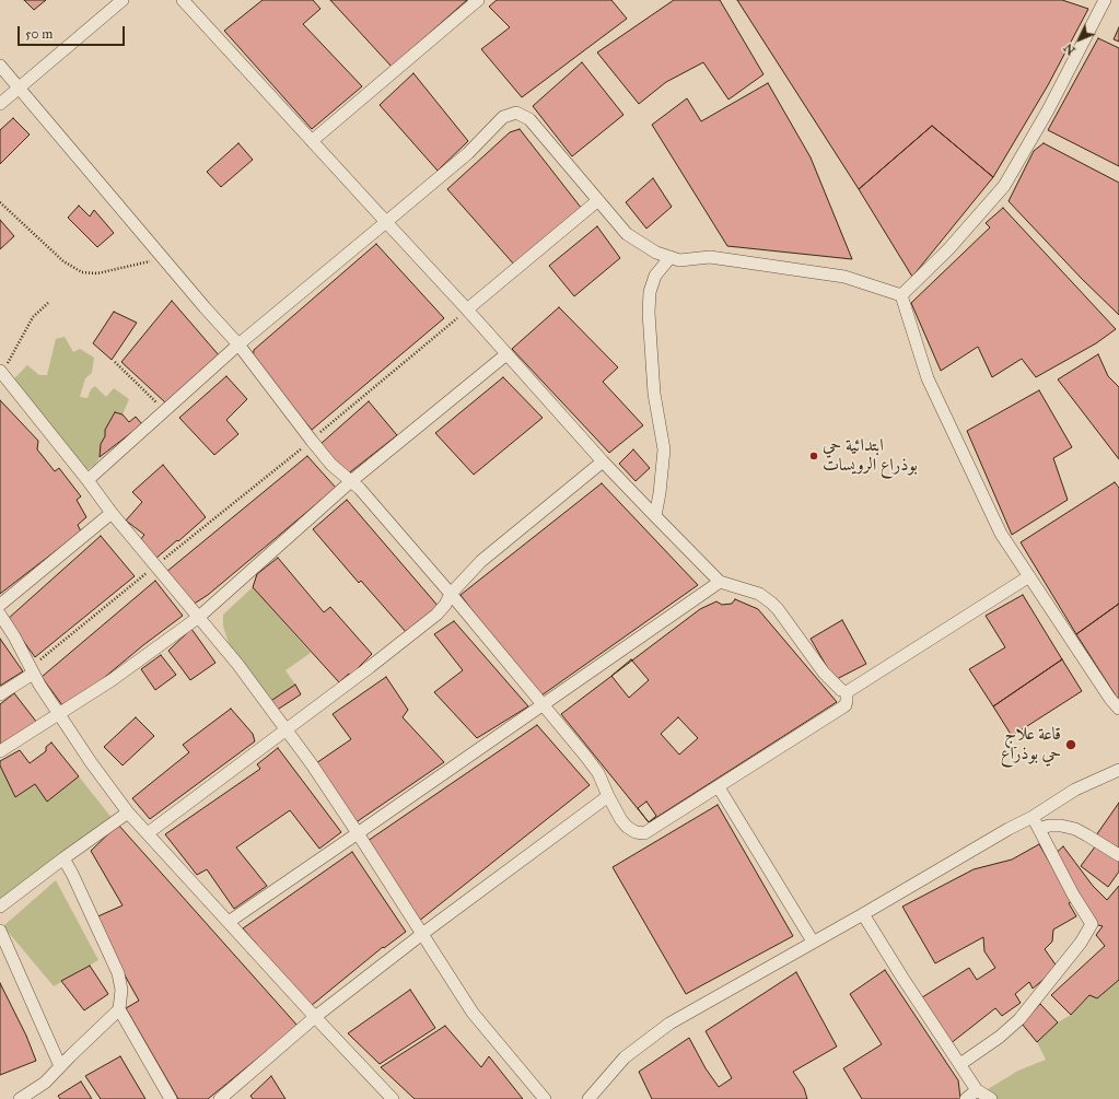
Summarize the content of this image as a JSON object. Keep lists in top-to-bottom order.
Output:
{
  "places": ["ابتدائية حي بوذراع الرويسات", "قاعة علاج حي بوذراع"],
  "scale_bar": "50 m",
  "north": "bottom left"
}
